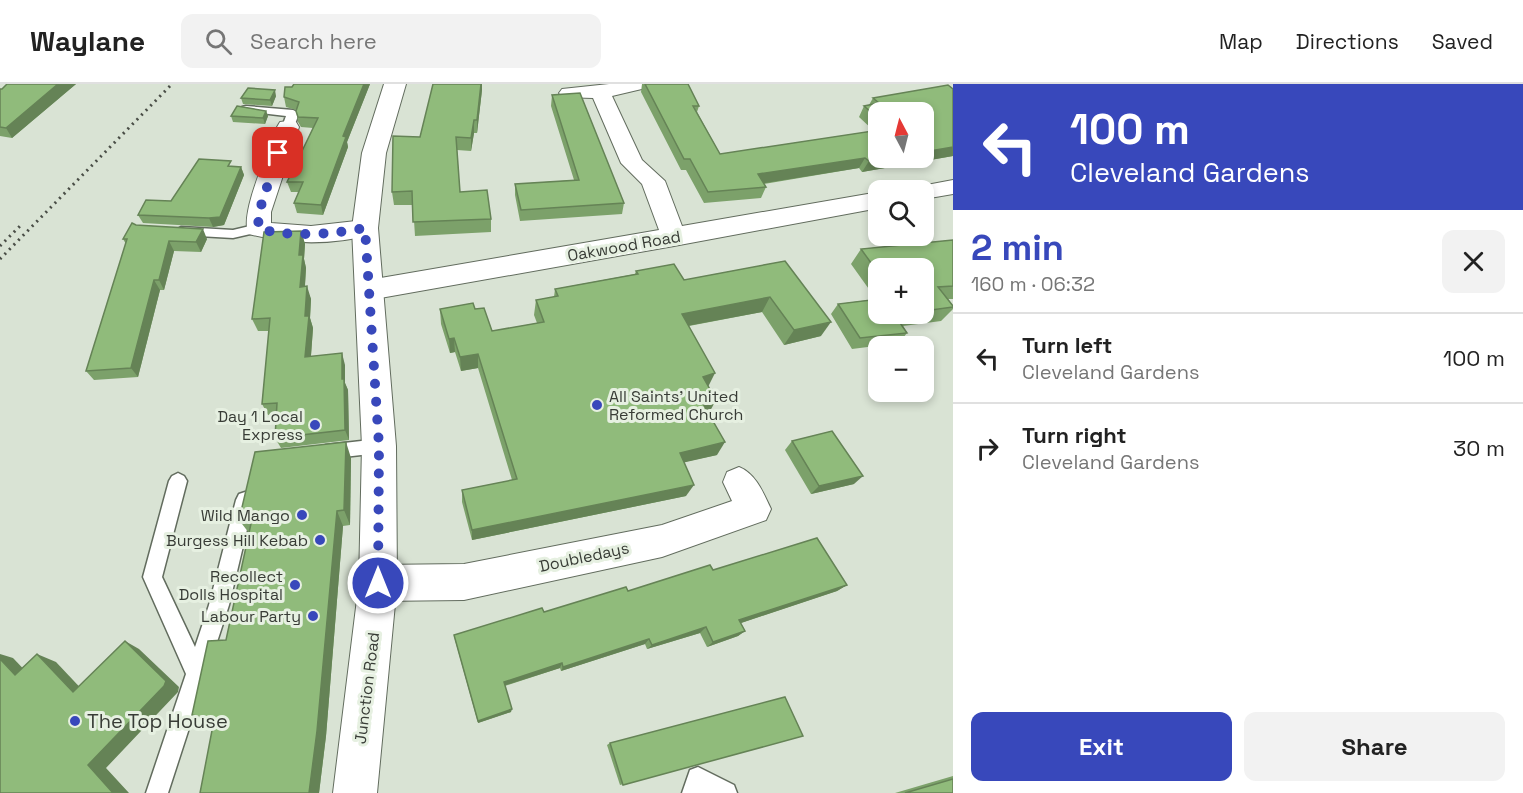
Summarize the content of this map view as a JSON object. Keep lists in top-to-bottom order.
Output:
{
  "streets": {
    "street": ["Oakwood Road", "Doubledays", "Junction Road"]
  },
  "crossings": [
    ["Oakwood Road", "Junction Road"],
    ["Doubledays", "Junction Road"]
  ],
  "places": [
    "All Saints' United Reformed Church",
    "Day 1 Local Express",
    "Wild Mango",
    "Burgess Hill Kebab",
    "Recollect Dolls Hospital",
    "Labour Party",
    "The Top House"
  ],
  "north": "top",
  "page": {
    "header": "Waylane",
    "search": "Search here",
    "nav": ["Map", "Directions", "Saved"],
    "turn": ["100 m", "Cleveland Gardens"],
    "map_buttons": ["+", "−"],
    "heading": ["2 min", "160 m · 06:32"],
    "list": [
      {
        "name": "Turn left",
        "note": "Cleveland Gardens",
        "value": "100 m"
      },
      {
        "name": "Turn right",
        "note": "Cleveland Gardens",
        "value": "30 m"
      }
    ],
    "buttons": ["Exit", "Share"]
  }
}
